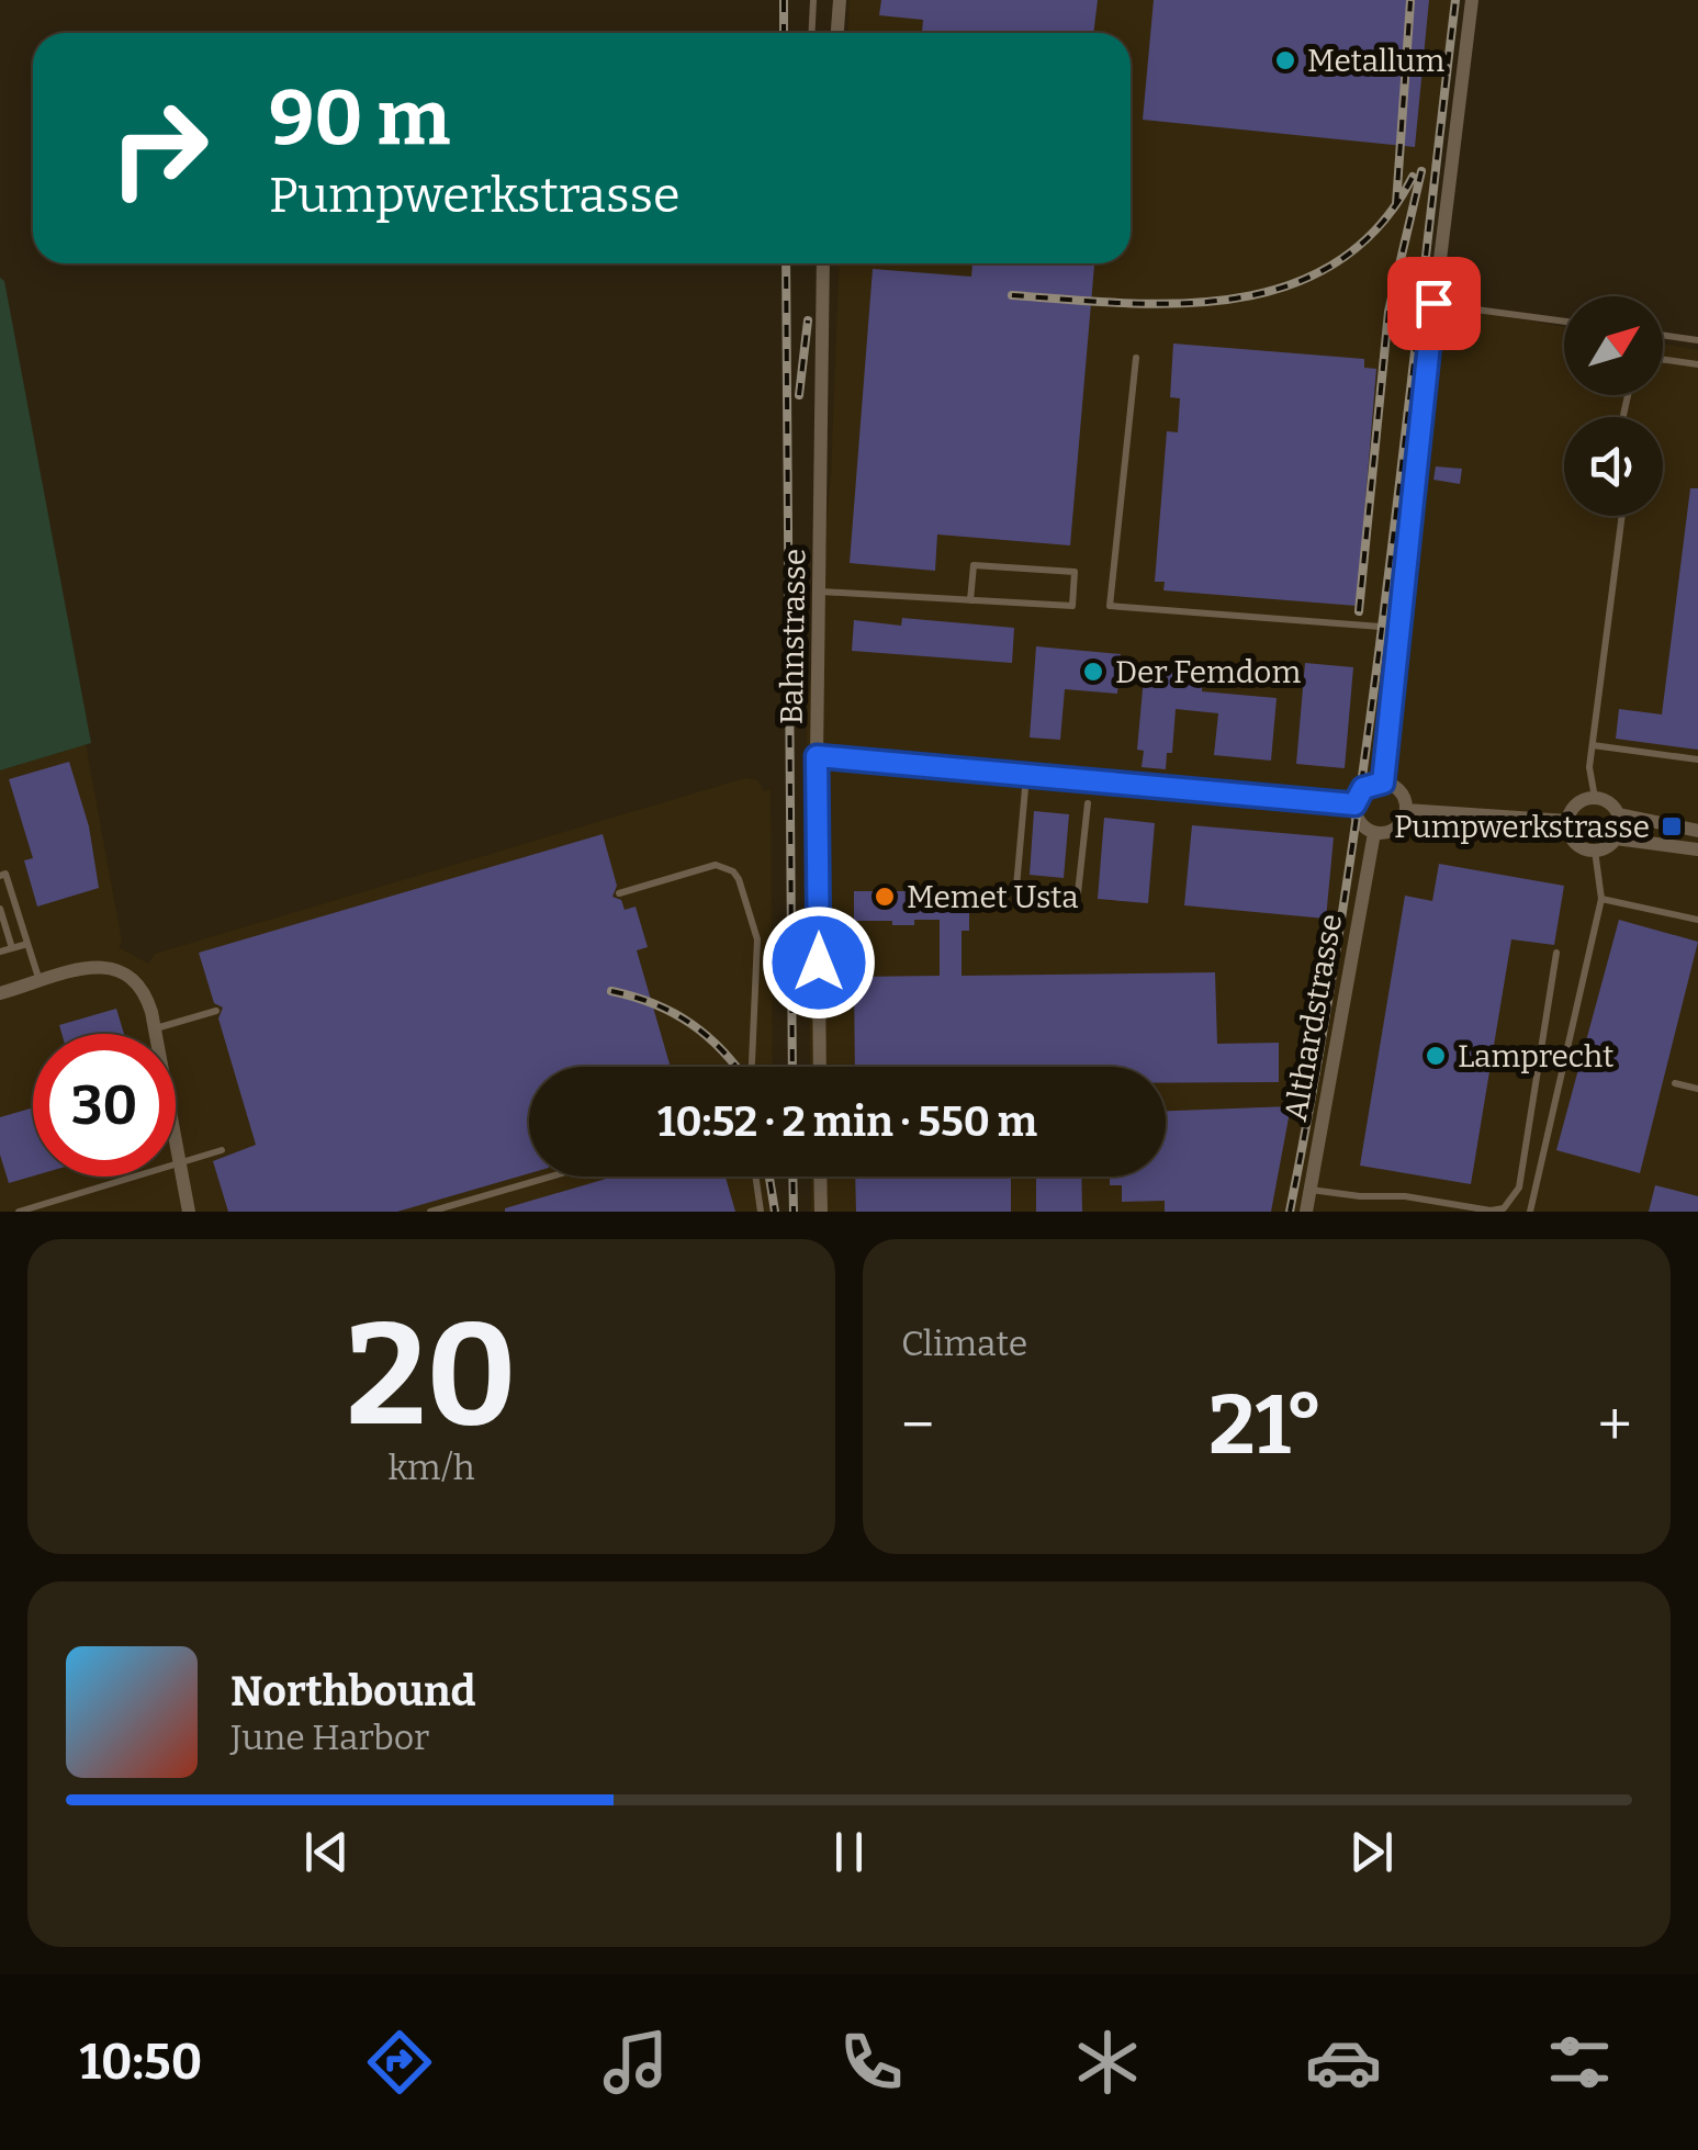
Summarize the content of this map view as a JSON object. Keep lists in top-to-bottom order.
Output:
{
  "streets": {
    "street": ["Bahnstrasse", "Althardstrasse"]
  },
  "places": {
    "other": [
      "Metallum",
      "Der Femdom",
      "Memet Usta",
      "Lamprecht"
    ],
    "transit": ["Pumpwerkstrasse"]
  },
  "north": "top right",
  "page": {
    "turn": ["90 m", "Pumpwerkstrasse"],
    "limit": "30",
    "trip": "10:52 · 2 min · 550 m",
    "tile": [
      ["20", "km/h"],
      "Climate"
    ],
    "heat": ["−", "21°", "+"],
    "song": ["Northbound", "June Harbor"],
    "tabs": "10:50"
  }
}
